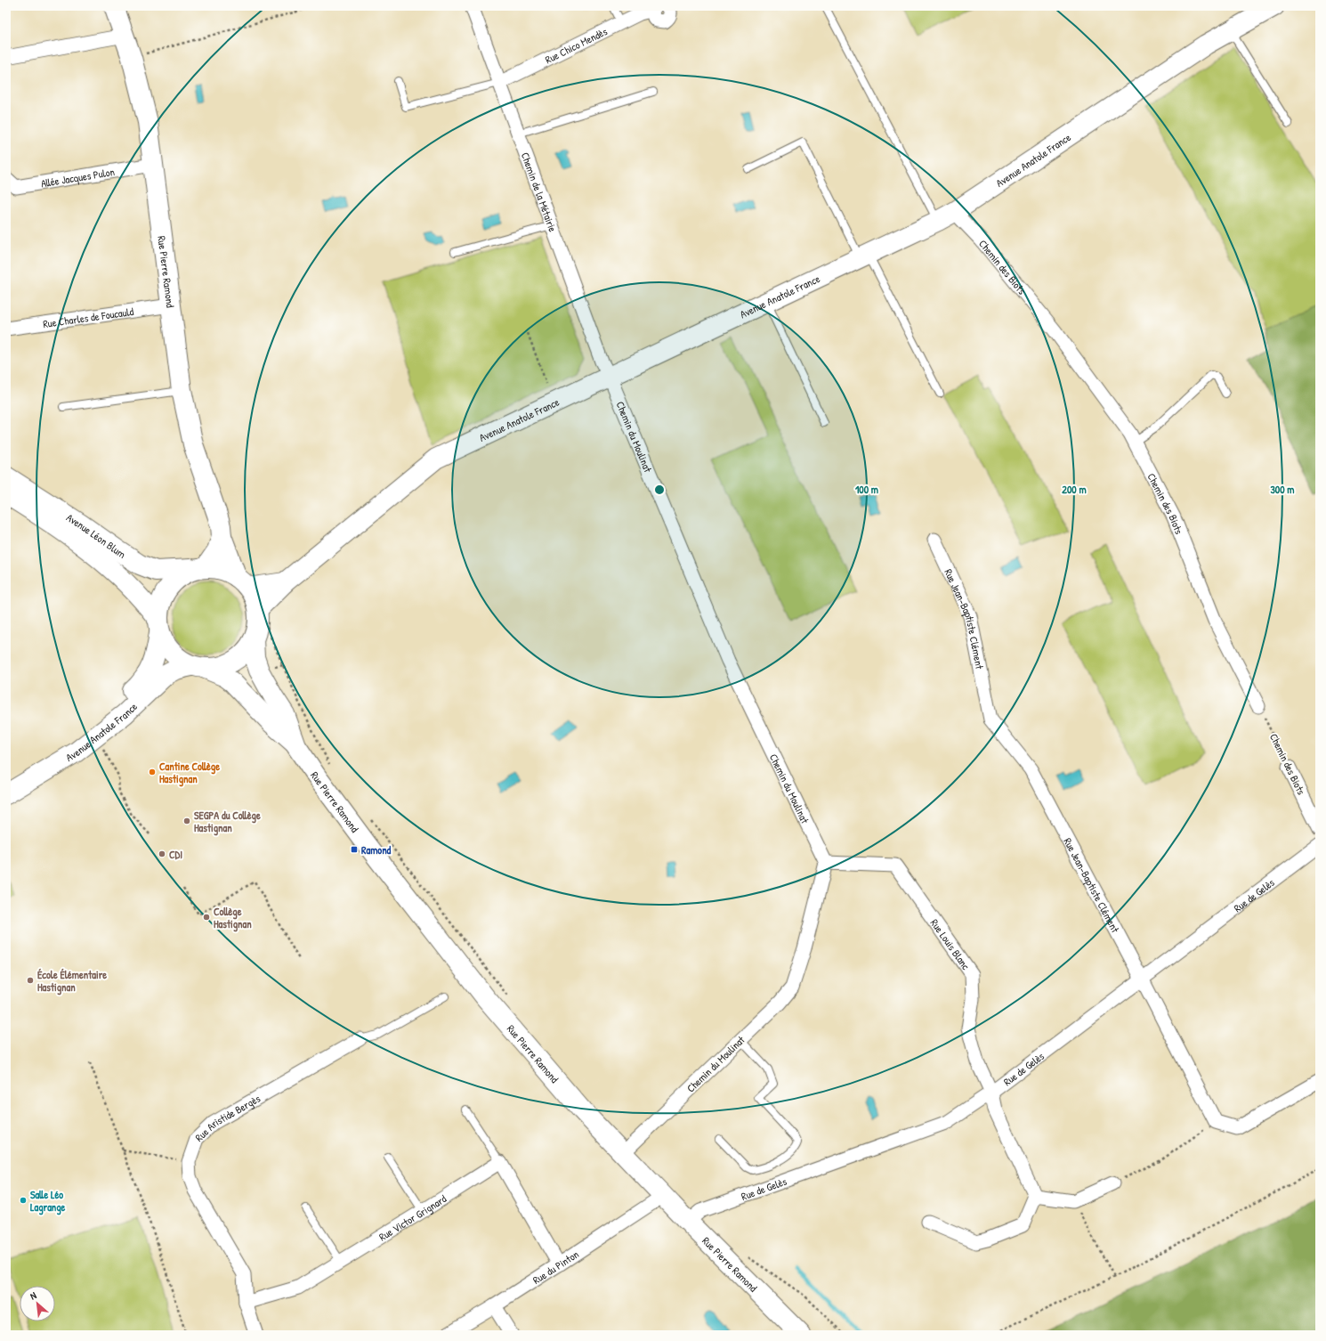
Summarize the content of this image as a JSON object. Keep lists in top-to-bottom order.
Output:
{
  "streets": {
    "street": [
      "Rue Chico Mendès",
      "Avenue Anatole France",
      "Allée Jacques Pulon",
      "Chemin de la Métairie",
      "Chemin des Biots",
      "Rue Pierre Ramond",
      "Rue Charles de Foucauld",
      "Chemin du Moulinat",
      "Avenue Léon Blum",
      "Rue Jean-Baptiste Clément",
      "Rue de Gelès",
      "Rue Louis Blanc",
      "Rue Aristide Bergès",
      "Rue Victor Grignard",
      "Rue du Pinton"
    ]
  },
  "crossings": [
    ["Rue Chico Mendès", "Chemin de la Métairie"],
    ["Avenue Anatole France", "Chemin de la Métairie"],
    ["Avenue Anatole France", "Chemin des Biots"],
    ["Avenue Anatole France", "Rue Pierre Ramond"],
    ["Avenue Anatole France", "Chemin du Moulinat"],
    ["Avenue Anatole France", "Avenue Léon Blum"],
    ["Allée Jacques Pulon", "Rue Pierre Ramond"],
    ["Chemin de la Métairie", "Chemin du Moulinat"],
    ["Rue Pierre Ramond", "Rue Charles de Foucauld"],
    ["Rue Pierre Ramond", "Chemin du Moulinat"],
    ["Rue Pierre Ramond", "Avenue Léon Blum"],
    ["Rue Pierre Ramond", "Rue de Gelès"],
    ["Rue Pierre Ramond", "Rue du Pinton"],
    ["Chemin du Moulinat", "Rue Louis Blanc"],
    ["Rue Jean-Baptiste Clément", "Rue de Gelès"],
    ["Rue de Gelès", "Rue Louis Blanc"],
    ["Rue Aristide Bergès", "Rue Victor Grignard"]
  ],
  "places": {
    "other": [
      "Cantine Collège Hastignan",
      "SEGPA du Collège Hastignan",
      "CDI",
      "Collège Hastignan",
      "École Élémentaire Hastignan",
      "Salle Léo Lagrange"
    ],
    "transit": ["Ramond"]
  },
  "north": "top left",
  "rings": ["100 m", "200 m", "300 m"]
}
